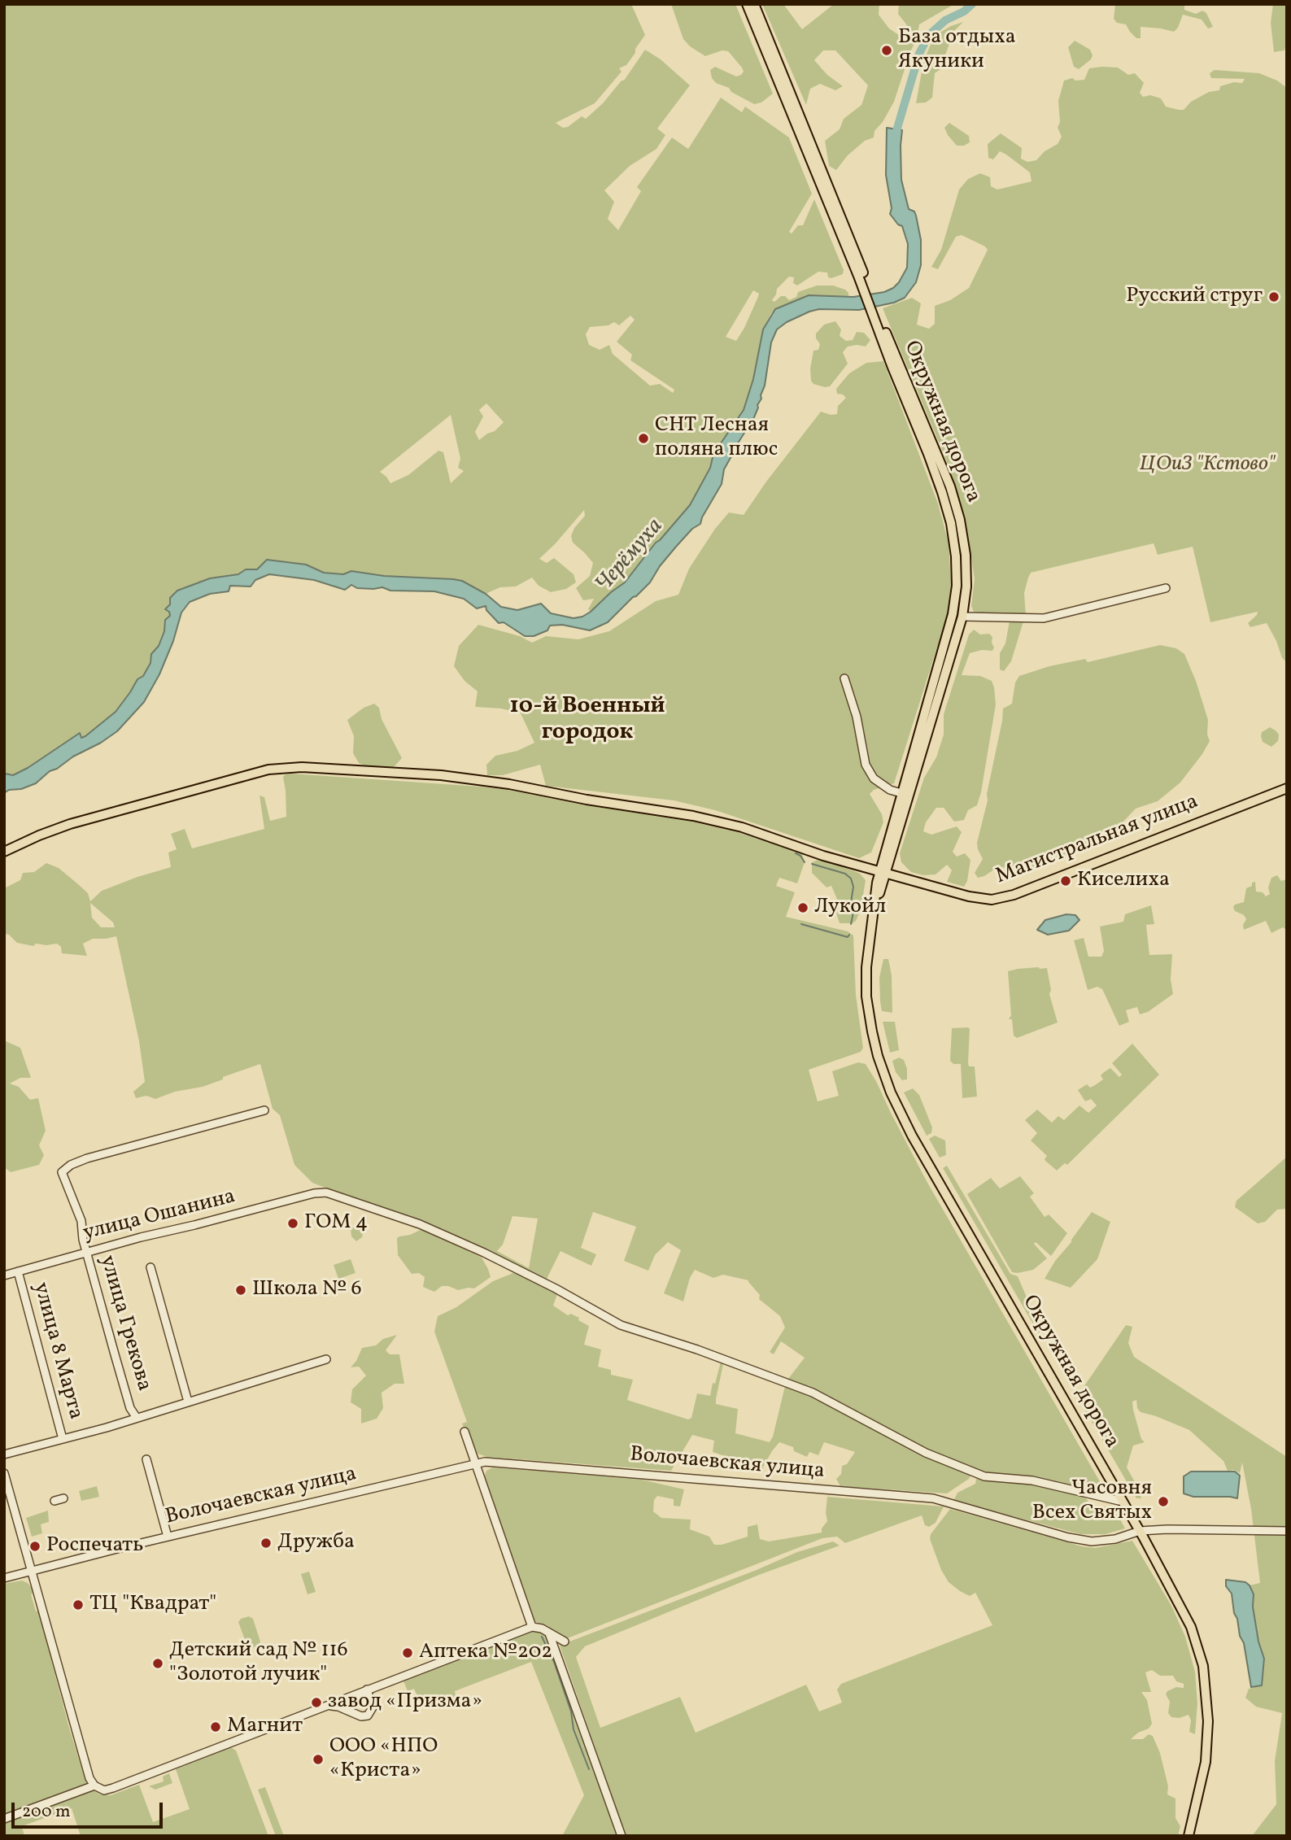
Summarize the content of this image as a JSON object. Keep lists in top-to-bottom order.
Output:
{
  "streets": {
    "main road": ["Окружная дорога", "Магистральная улица"],
    "street": [
      "улица Ошанина",
      "улица Грекова",
      "улица 8 Марта",
      "Волочаевская улица"
    ]
  },
  "crossings": [
    ["Окружная дорога", "Магистральная улица"],
    ["Окружная дорога", "улица Ошанина"],
    ["Окружная дорога", "Волочаевская улица"],
    ["улица Ошанина", "улица Грекова"],
    ["улица Ошанина", "улица 8 Марта"]
  ],
  "districts": ["10-й Военный городок"],
  "water": ["Черёмуха"],
  "parks": ["ЦОиЗ \"Кстово\""],
  "places": [
    "База отдыха Якуники",
    "Русский струг",
    "СНТ Лесная поляна плюс",
    "Киселиха",
    "Лукойл",
    "ГОМ 4",
    "Школа № 6",
    "Часовня Всех Святых",
    "Дружба",
    "Роспечать",
    "ТЦ \"Квадрат\"",
    "Аптека №202",
    "Детский сад № 116 \"Золотой лучик\"",
    "завод «Призма»",
    "Магнит",
    "ООО «НПО «Криста»"
  ],
  "scale_bar": "200 m"
}
